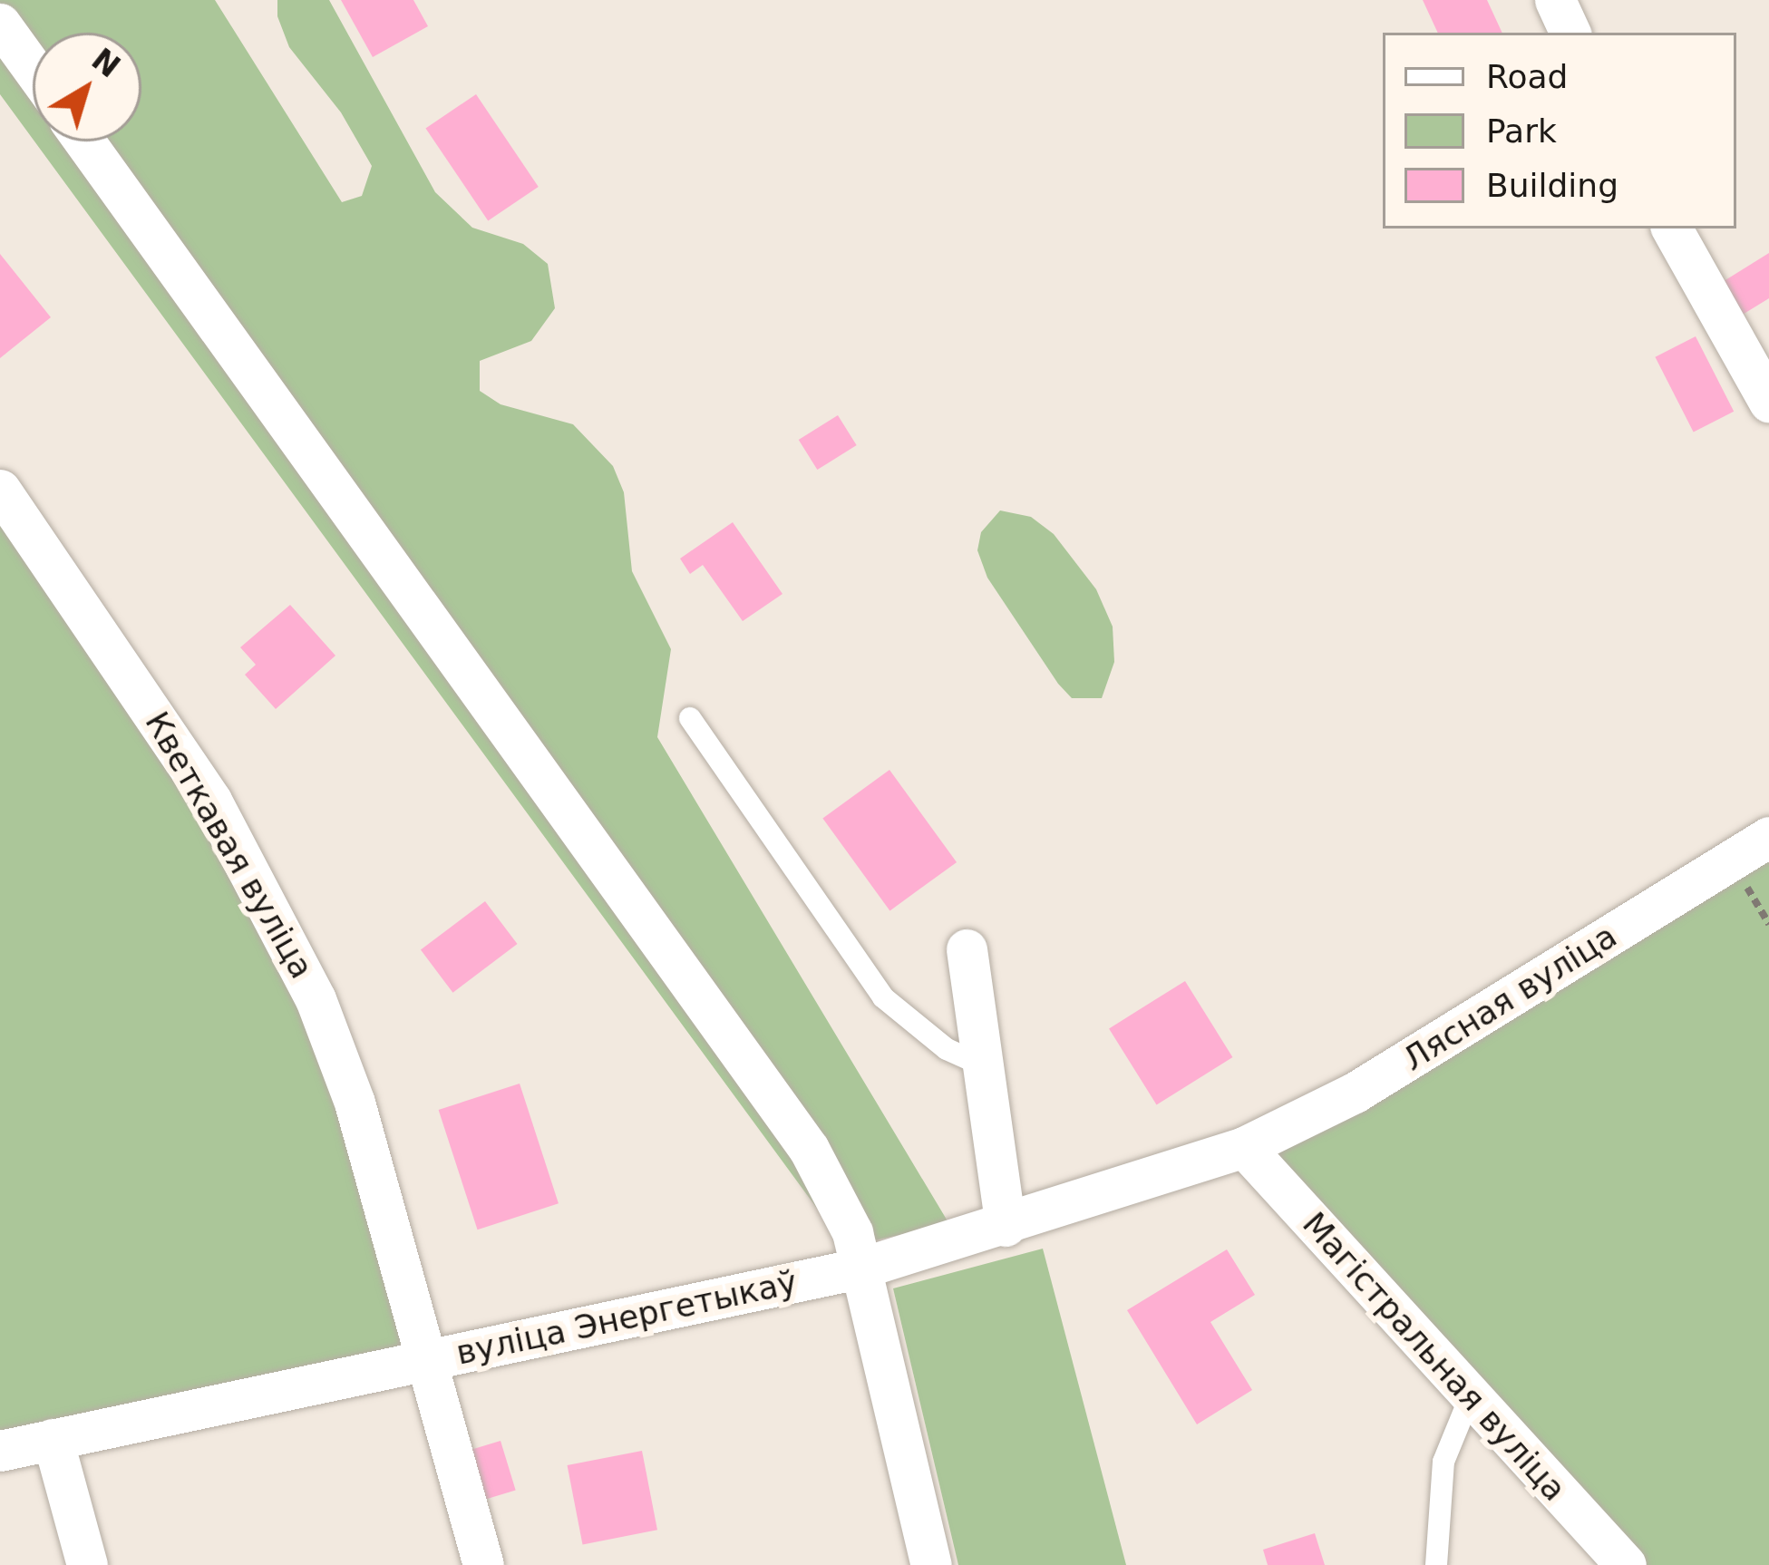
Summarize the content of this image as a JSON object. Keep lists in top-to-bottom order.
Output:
{
  "streets": {
    "street": [
      "Кветкавая вуліца",
      "Лясная вуліца",
      "вуліца Энергетыкаў",
      "Магістральная вуліца"
    ]
  },
  "crossings": [
    ["Кветкавая вуліца", "вуліца Энергетыкаў"],
    ["Лясная вуліца", "вуліца Энергетыкаў"],
    ["Лясная вуліца", "Магістральная вуліца"],
    ["вуліца Энергетыкаў", "Магістральная вуліца"]
  ],
  "legend": ["Road", "Park", "Building"],
  "north": "top right"
}
